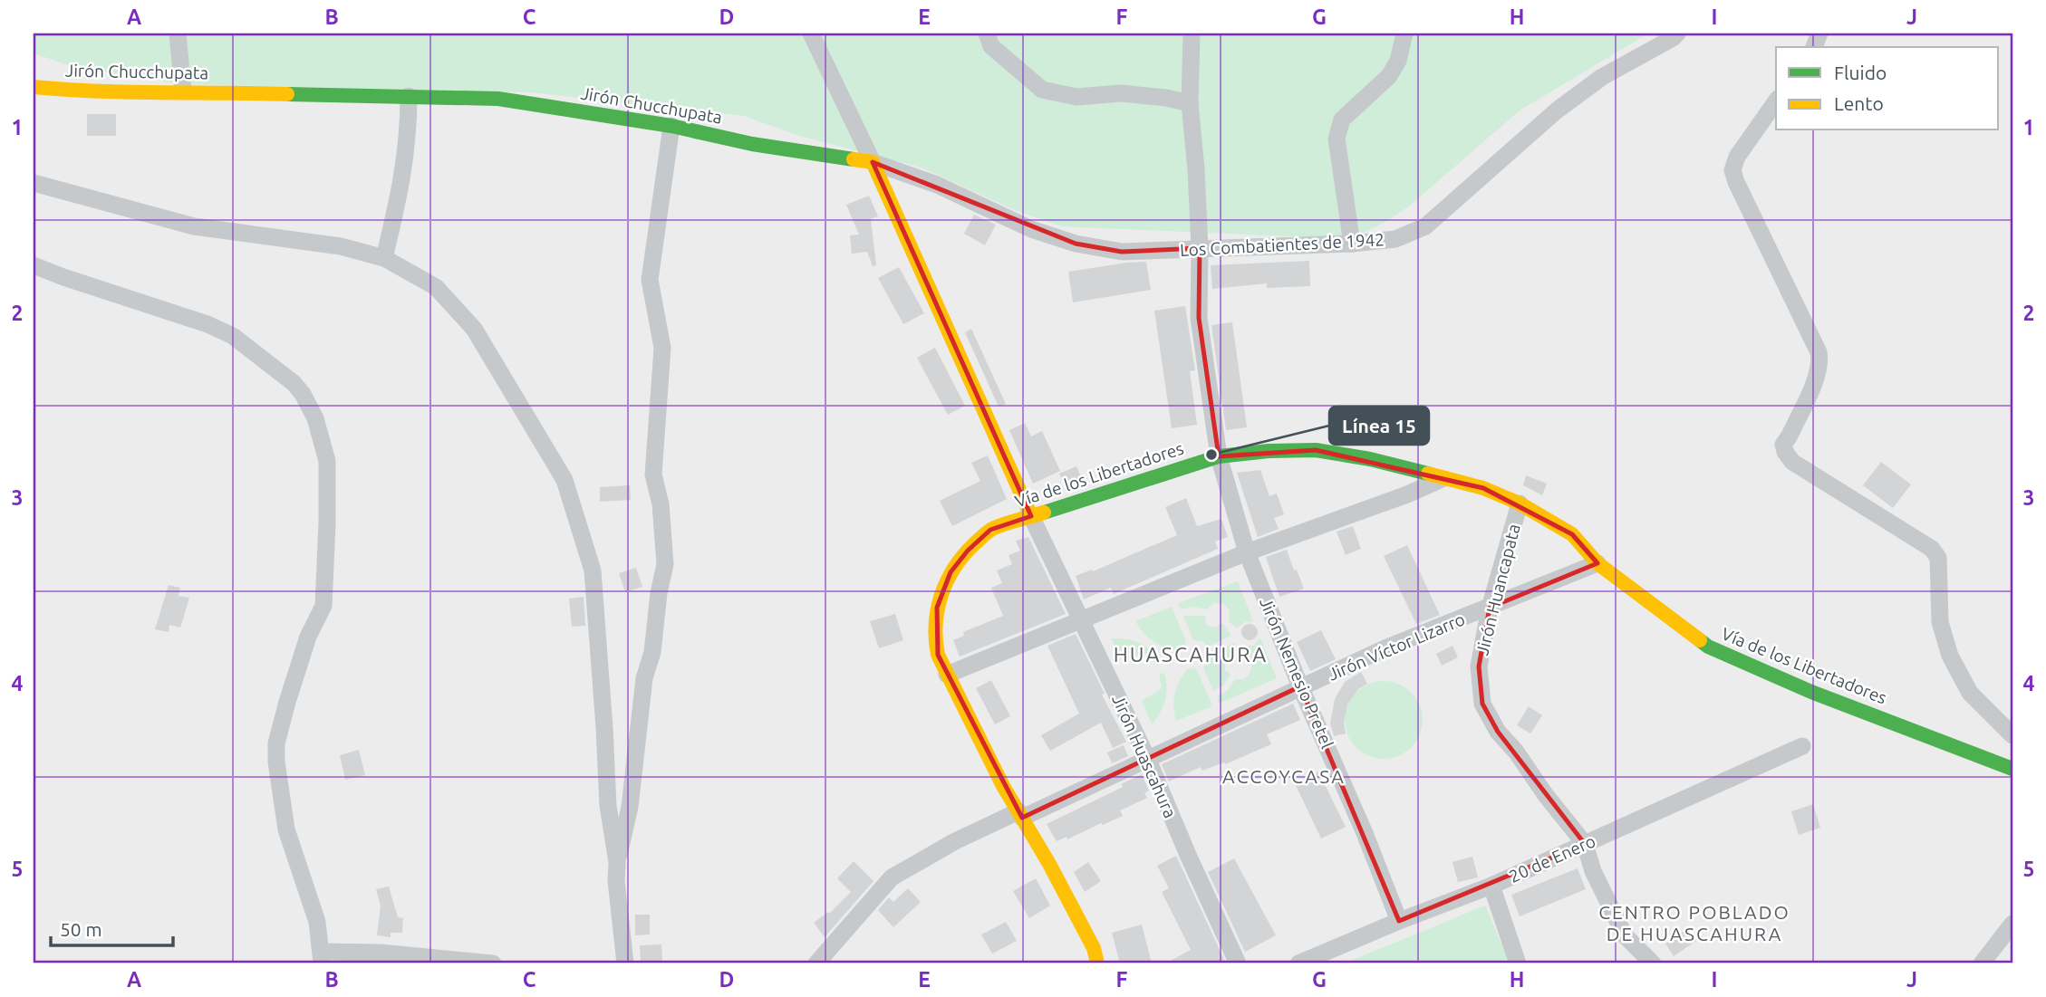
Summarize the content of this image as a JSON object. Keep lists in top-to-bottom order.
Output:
{
  "streets": {
    "main road": ["Jirón Chucchupata", "Vía de los Libertadores"],
    "street": [
      "Los Combatientes de 1942",
      "Jirón Huancapata",
      "Jirón Víctor Lizarro",
      "Jirón Nemesio Pretel",
      "Jirón Huascahura",
      "20 de Enero"
    ]
  },
  "crossings": [
    ["Jirón Chucchupata", "Los Combatientes de 1942"],
    ["Los Combatientes de 1942", "Jirón Nemesio Pretel"],
    ["Vía de los Libertadores", "Jirón Huancapata"],
    ["Vía de los Libertadores", "Jirón Víctor Lizarro"],
    ["Vía de los Libertadores", "Jirón Nemesio Pretel"],
    ["Vía de los Libertadores", "Jirón Huascahura"],
    ["Jirón Huancapata", "Jirón Víctor Lizarro"],
    ["Jirón Huancapata", "20 de Enero"],
    ["Jirón Víctor Lizarro", "Jirón Nemesio Pretel"],
    ["Jirón Víctor Lizarro", "Jirón Huascahura"],
    ["Jirón Nemesio Pretel", "20 de Enero"]
  ],
  "districts": ["HUASCAHURA", "ACCOYCASA", "CENTRO POBLADO DE HUASCAHURA"],
  "places": ["Línea 15"],
  "legend": ["Fluido", "Lento"],
  "scale_bar": "50 m",
  "grid": {
    "columns": [
      "A",
      "B",
      "C",
      "D",
      "E",
      "F",
      "G",
      "H",
      "I",
      "J"
    ],
    "rows": [
      "1",
      "2",
      "3",
      "4",
      "5"
    ]
  }
}
